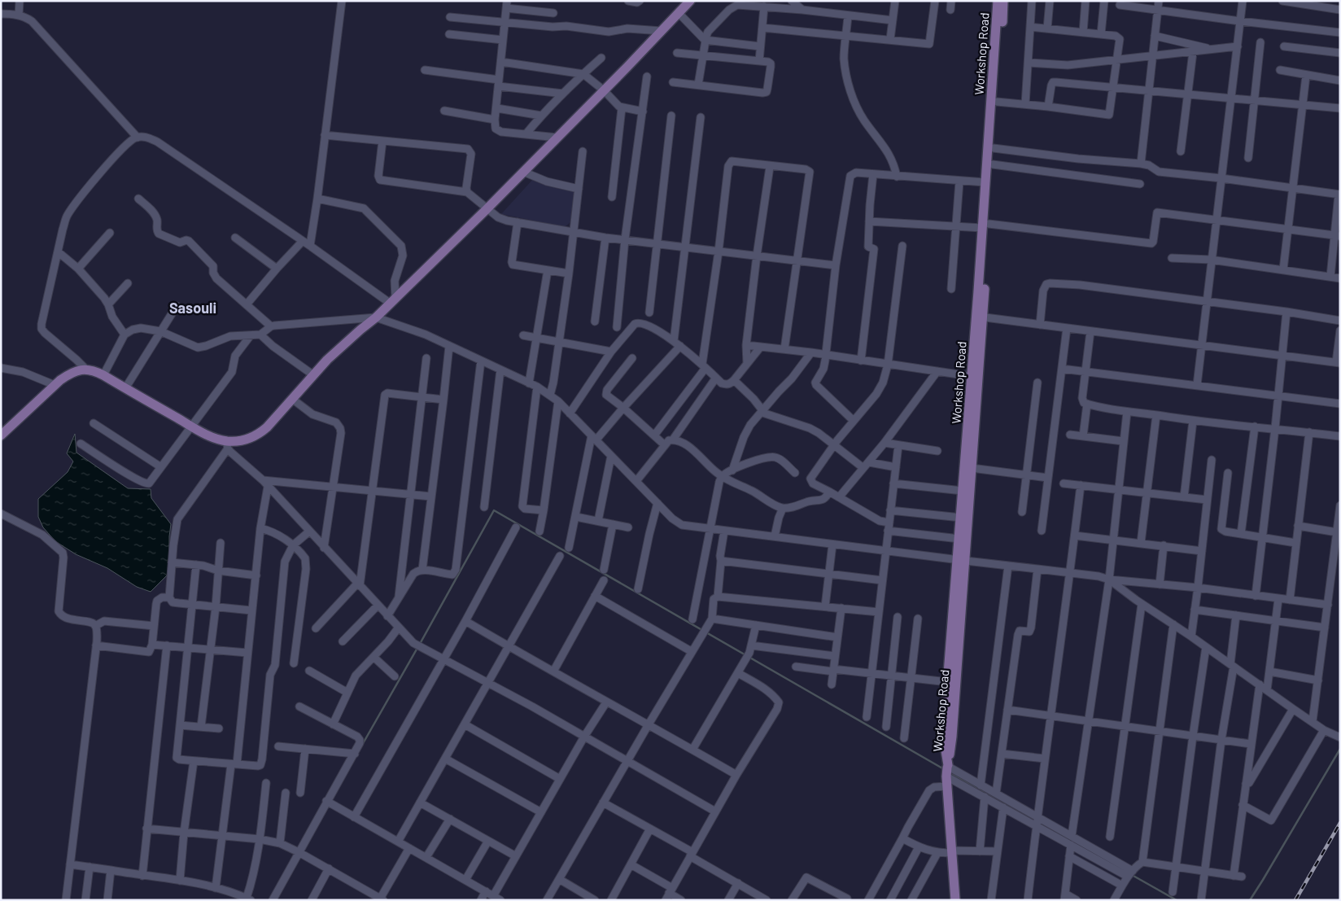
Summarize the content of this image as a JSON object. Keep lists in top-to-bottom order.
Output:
{
  "streets": {
    "main road": ["Workshop Road"]
  },
  "districts": ["Sasouli"]
}
